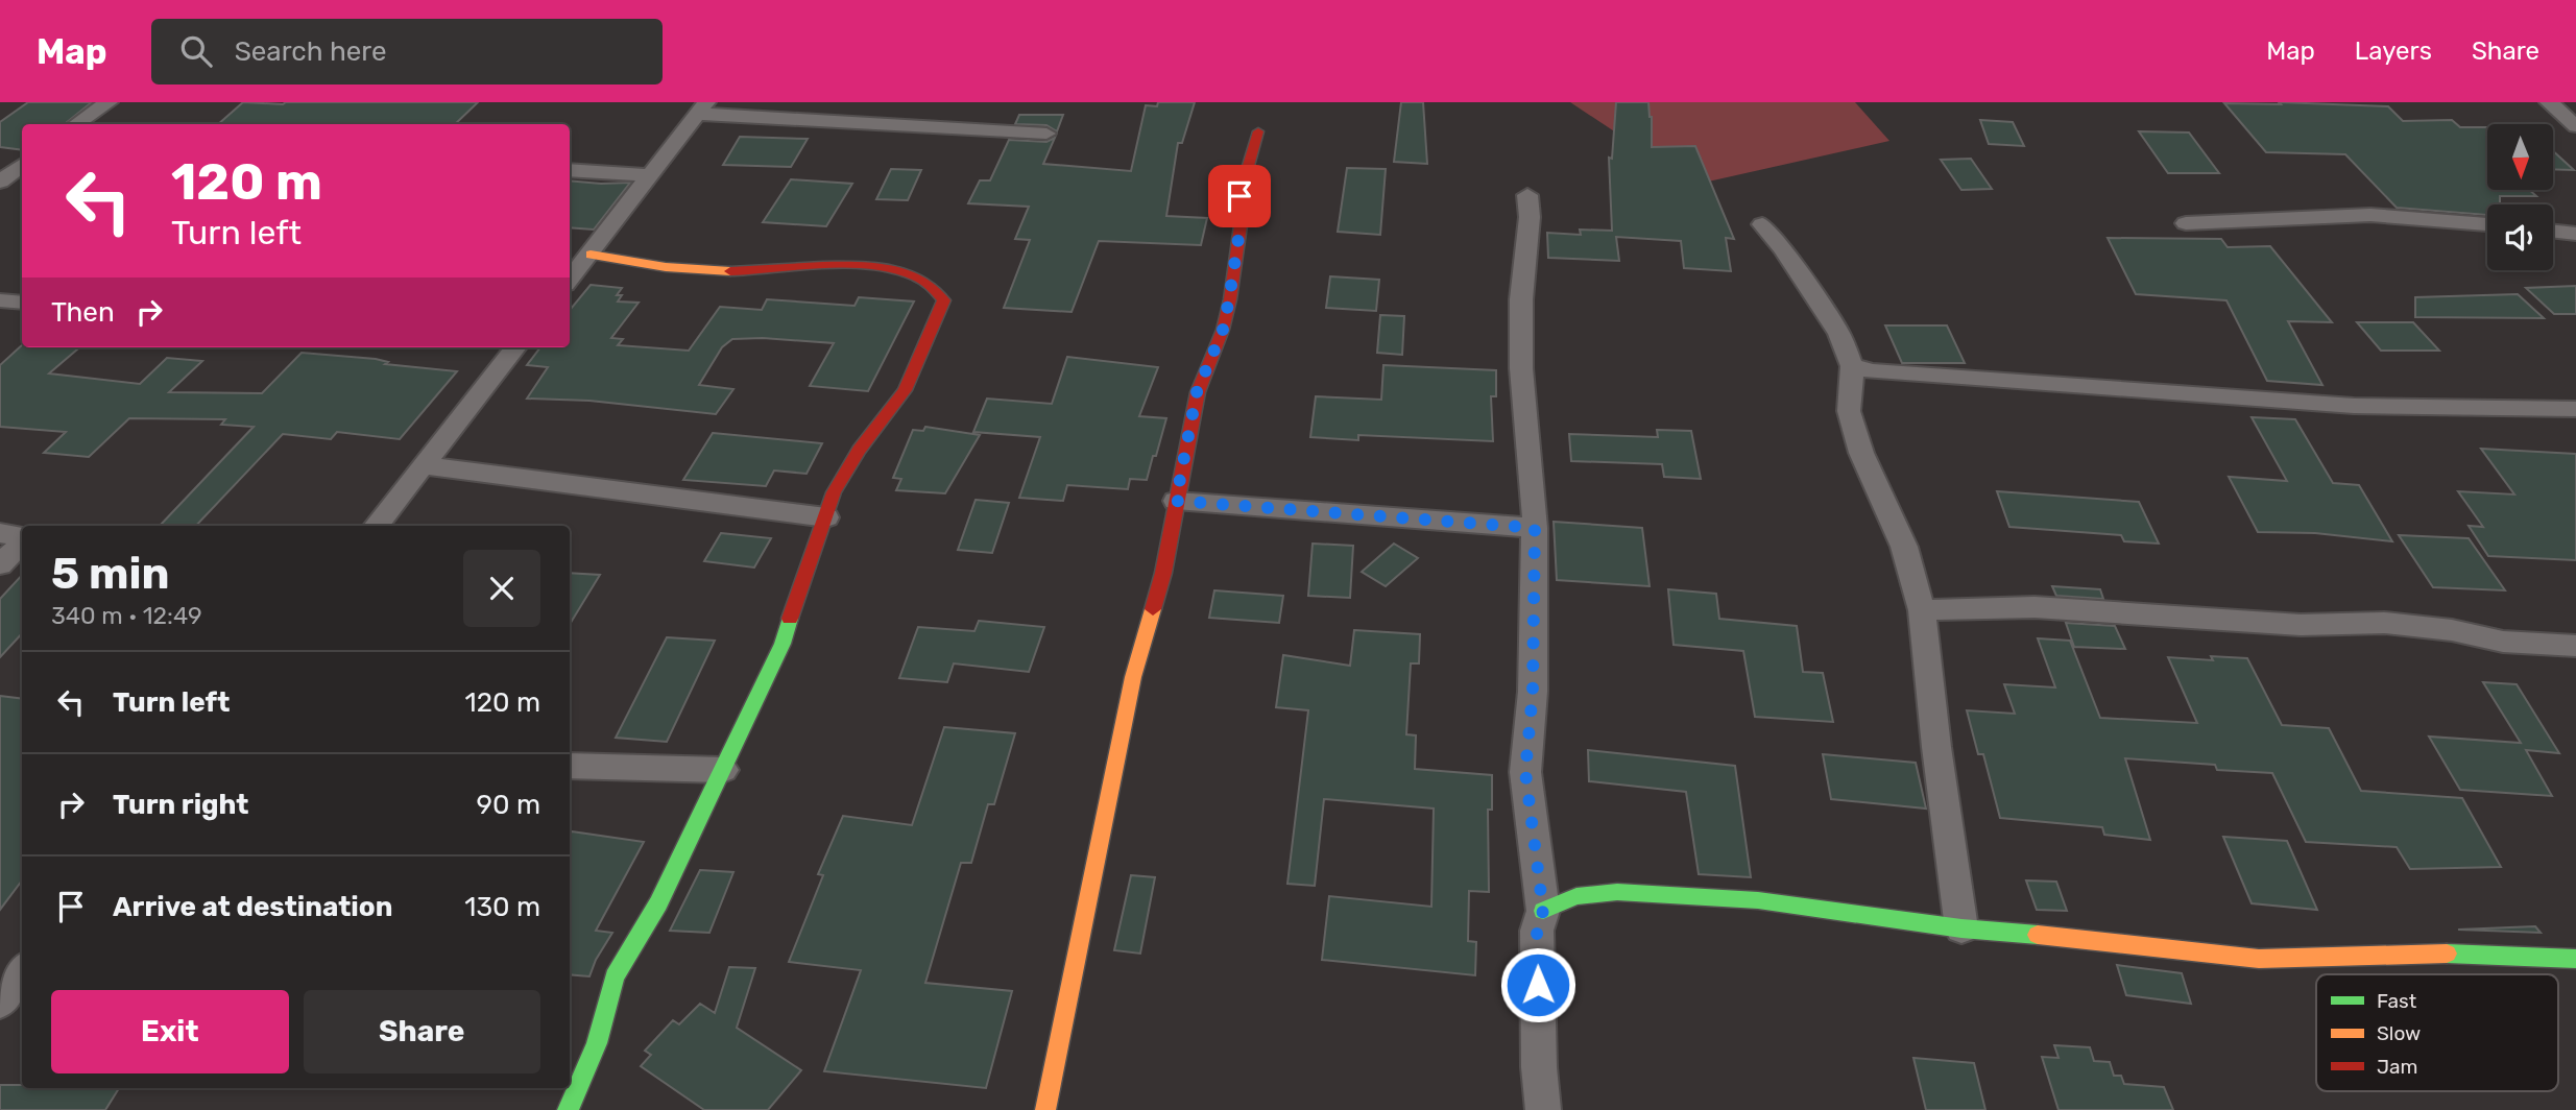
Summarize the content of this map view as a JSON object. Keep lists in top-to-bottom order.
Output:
{
  "legend": ["Fast", "Slow", "Jam"],
  "north": "bottom",
  "page": {
    "header": "Map",
    "search": "Search here",
    "nav": ["Map", "Layers", "Share"],
    "turn": ["120 m", "Turn left"],
    "then": "Then",
    "heading": ["5 min", "340 m · 12:49"],
    "list": [
      {
        "name": "Turn left",
        "value": "120 m"
      },
      {
        "name": "Turn right",
        "value": "90 m"
      },
      {
        "name": "Arrive at destination",
        "value": "130 m"
      }
    ],
    "buttons": ["Exit", "Share"]
  }
}
